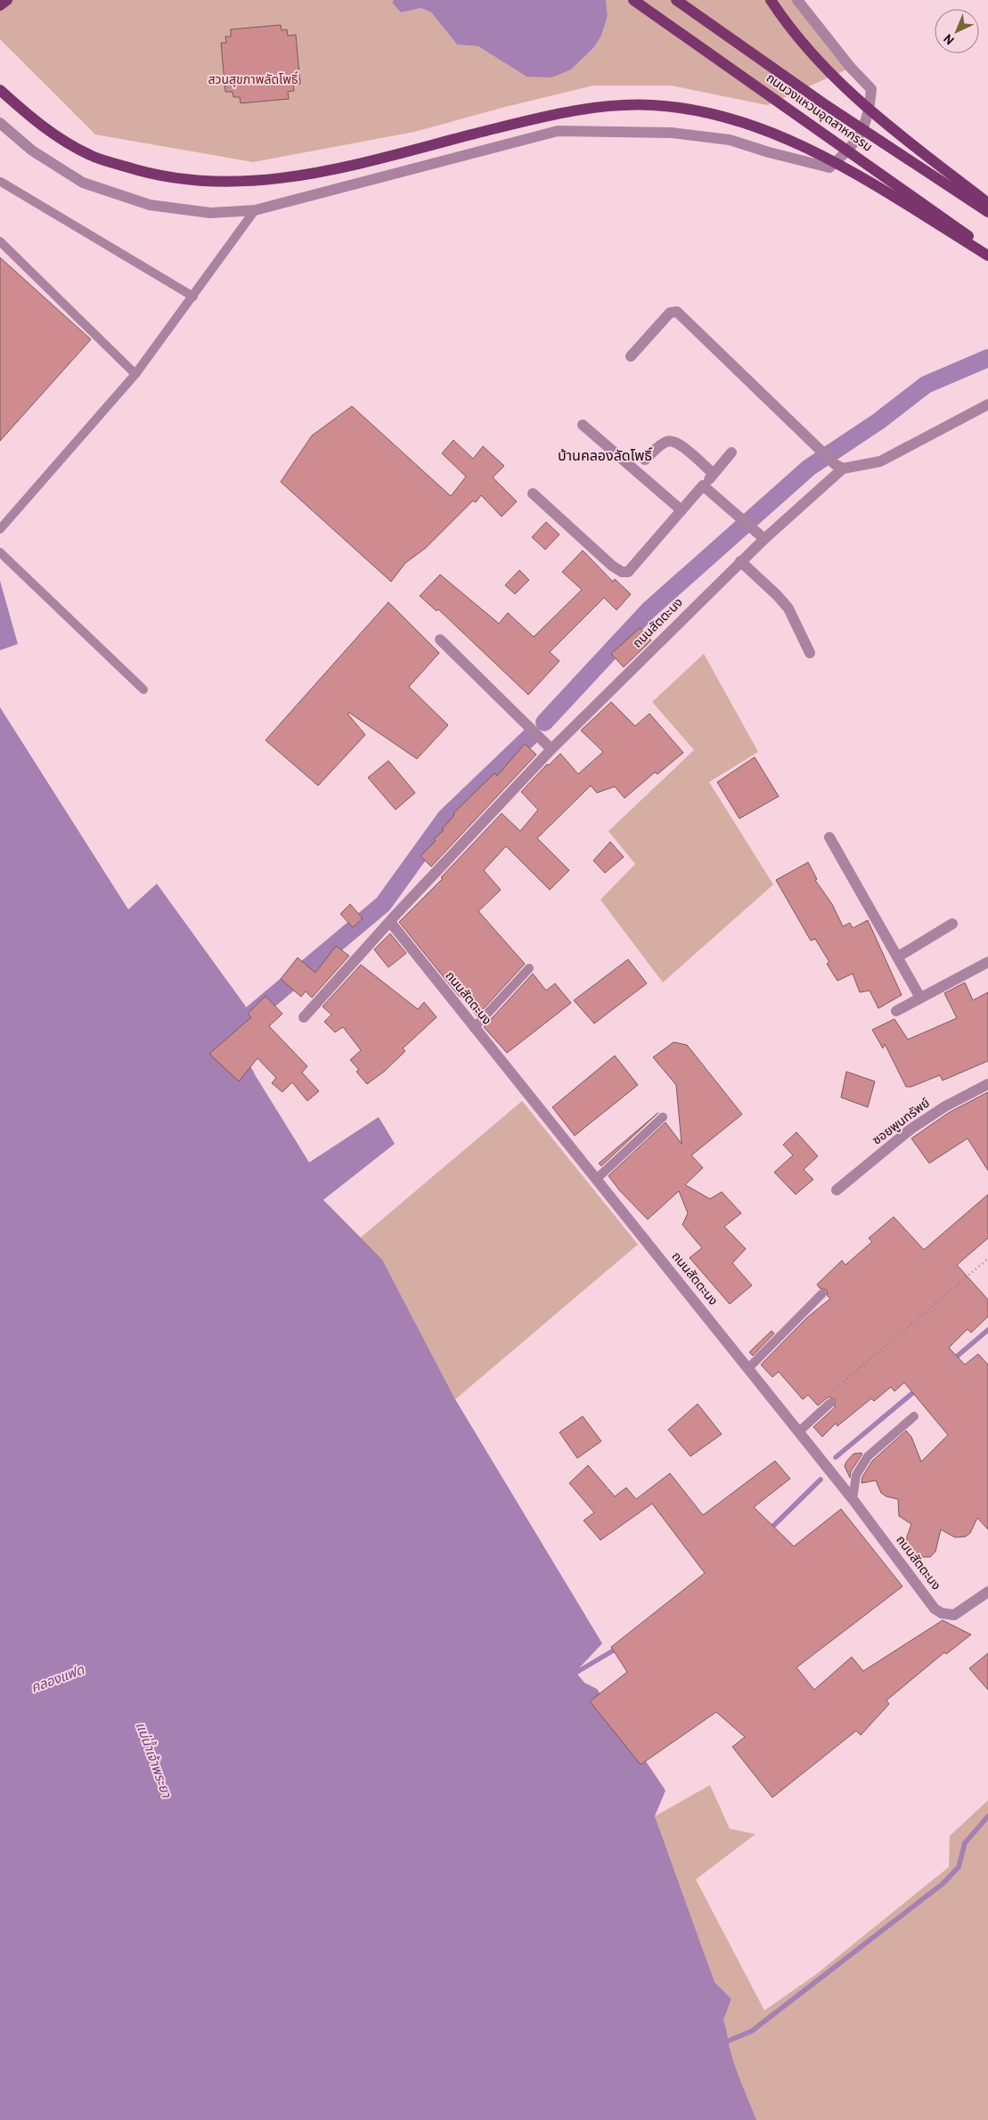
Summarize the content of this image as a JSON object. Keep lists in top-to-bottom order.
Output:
{
  "streets": {
    "main road": ["ถนนวงแหวนอุตสาหกรรม"],
    "street": ["ถนนสัตตะนง", "ซอยพูนทรัพย์"]
  },
  "districts": ["บ้านคลองลัดโพธิ์"],
  "water": ["คลองแฟด", "แม่น้ำเจ้าพระยา"],
  "parks": ["สวนสุขภาพลัดโพธิ์"],
  "north": "bottom left"
}
